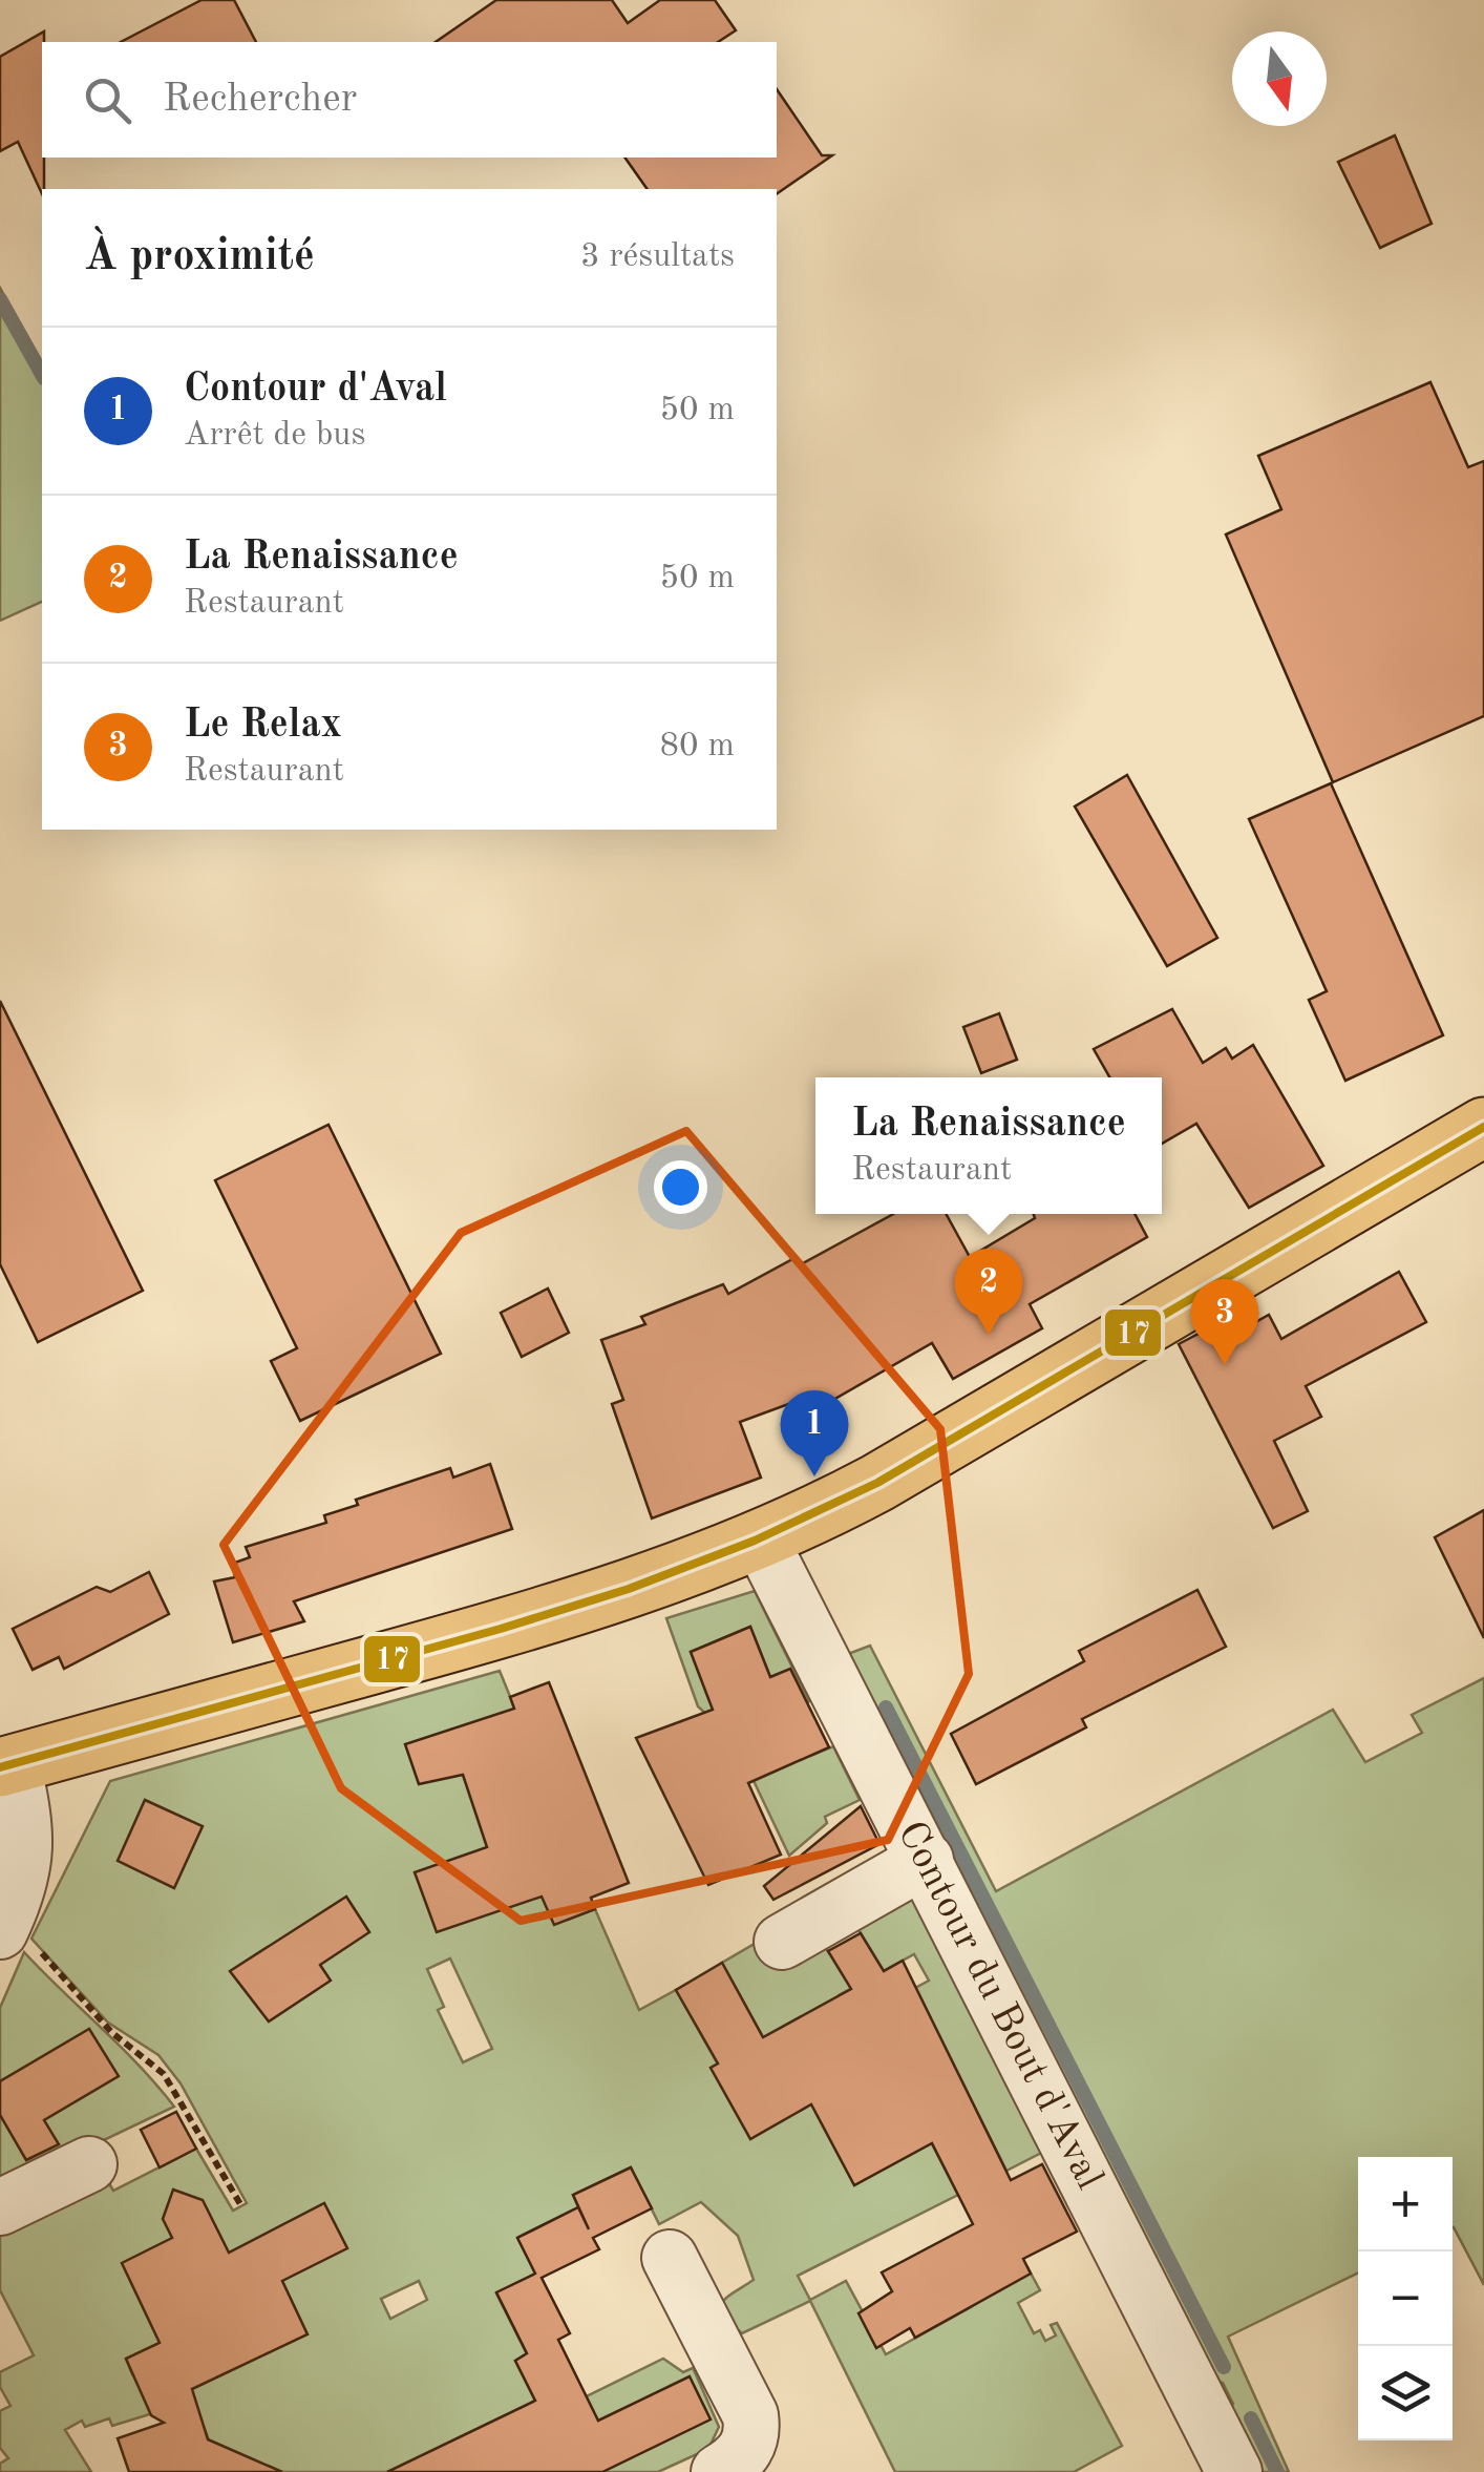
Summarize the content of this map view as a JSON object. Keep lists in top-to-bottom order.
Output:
{
  "streets": {
    "street": ["Contour du Bout d'Aval"]
  },
  "lines": ["transit line 17"],
  "north": "bottom",
  "page": {
    "search": "Rechercher",
    "heading": ["À proximité", "3 résultats"],
    "list": [
      {
        "mark": "1",
        "name": "Contour d'Aval",
        "note": "Arrêt de bus",
        "value": "50 m"
      },
      {
        "mark": "2",
        "name": "La Renaissance",
        "note": "Restaurant",
        "value": "50 m"
      },
      {
        "mark": "3",
        "name": "Le Relax",
        "note": "Restaurant",
        "value": "80 m"
      }
    ],
    "popup": ["La Renaissance", "Restaurant"],
    "pins": ["2", "3", "1"],
    "map_buttons": ["+", "−"]
  }
}
